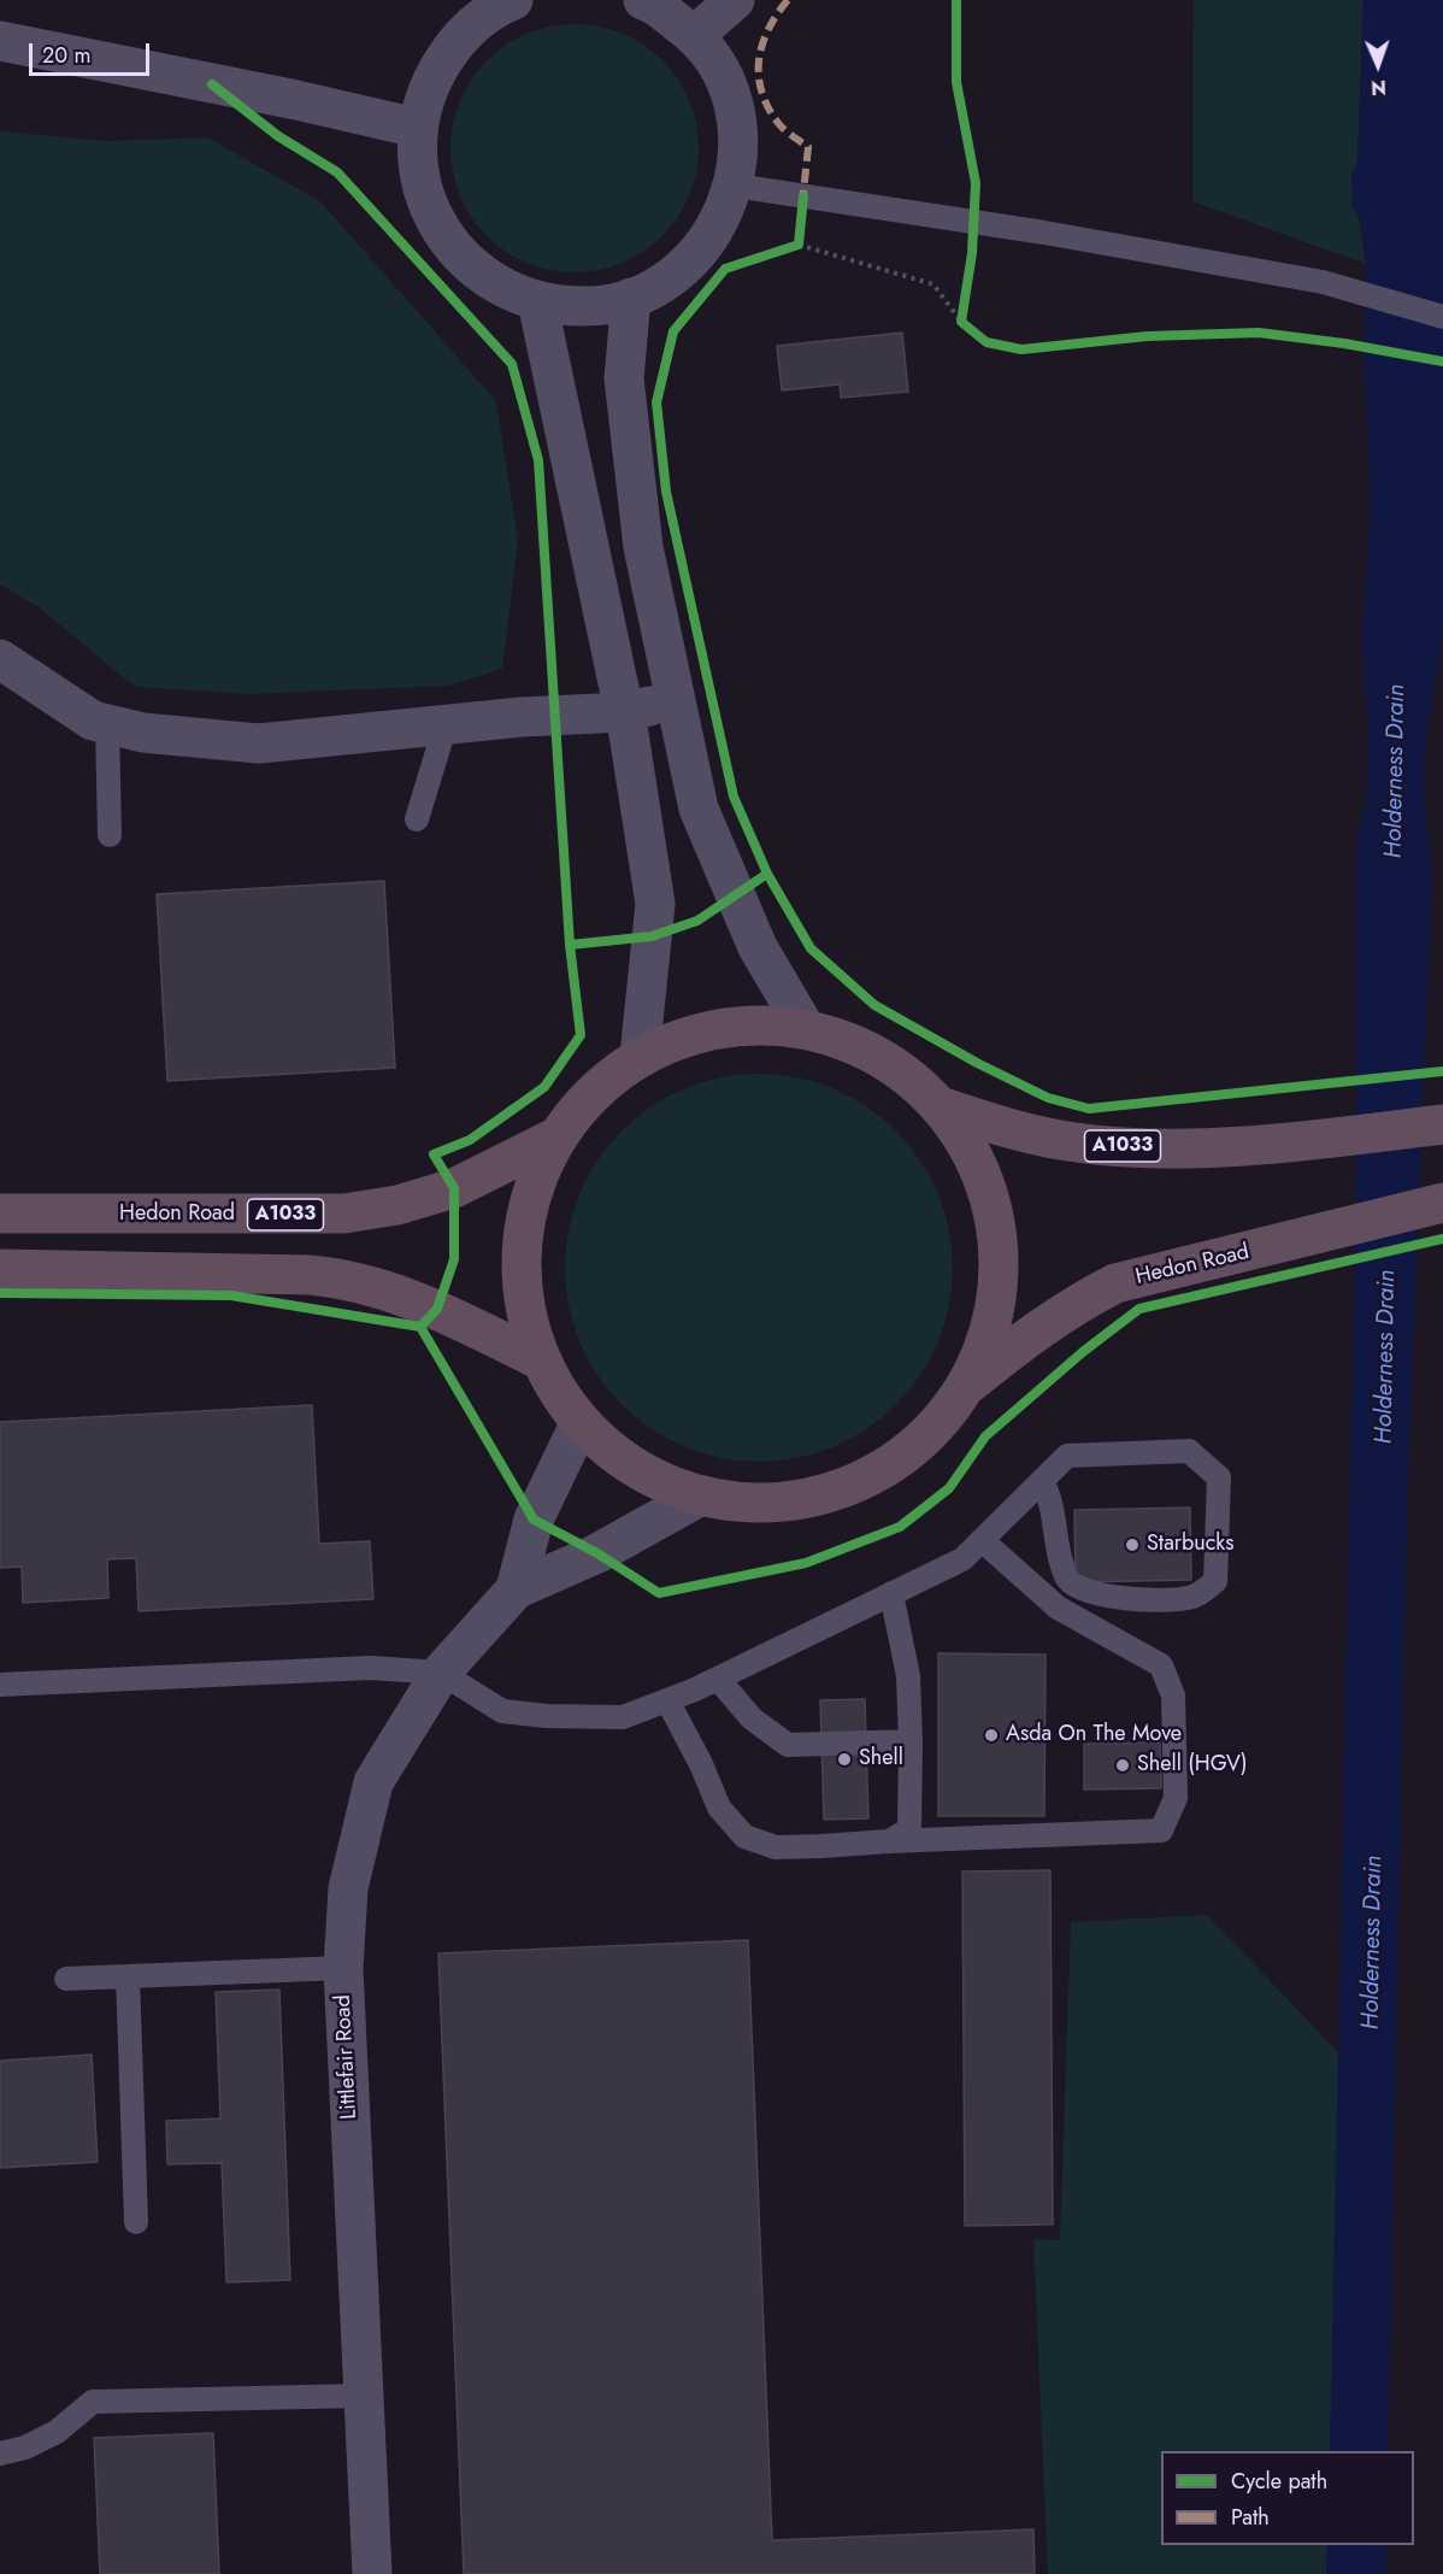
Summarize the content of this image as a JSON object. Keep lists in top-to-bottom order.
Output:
{
  "streets": {
    "highway": ["A1033", "Hedon Road"],
    "street": ["Littlefair Road"]
  },
  "crossings": [
    ["A1033", "Hedon Road"],
    ["A1033", "Littlefair Road"]
  ],
  "water": ["Holderness Drain"],
  "places": [
    "Starbucks",
    "Asda On The Move",
    "Shell",
    "Shell (HGV)"
  ],
  "legend": ["Cycle path", "Path"],
  "scale_bar": "20 m",
  "north": "bottom"
}
